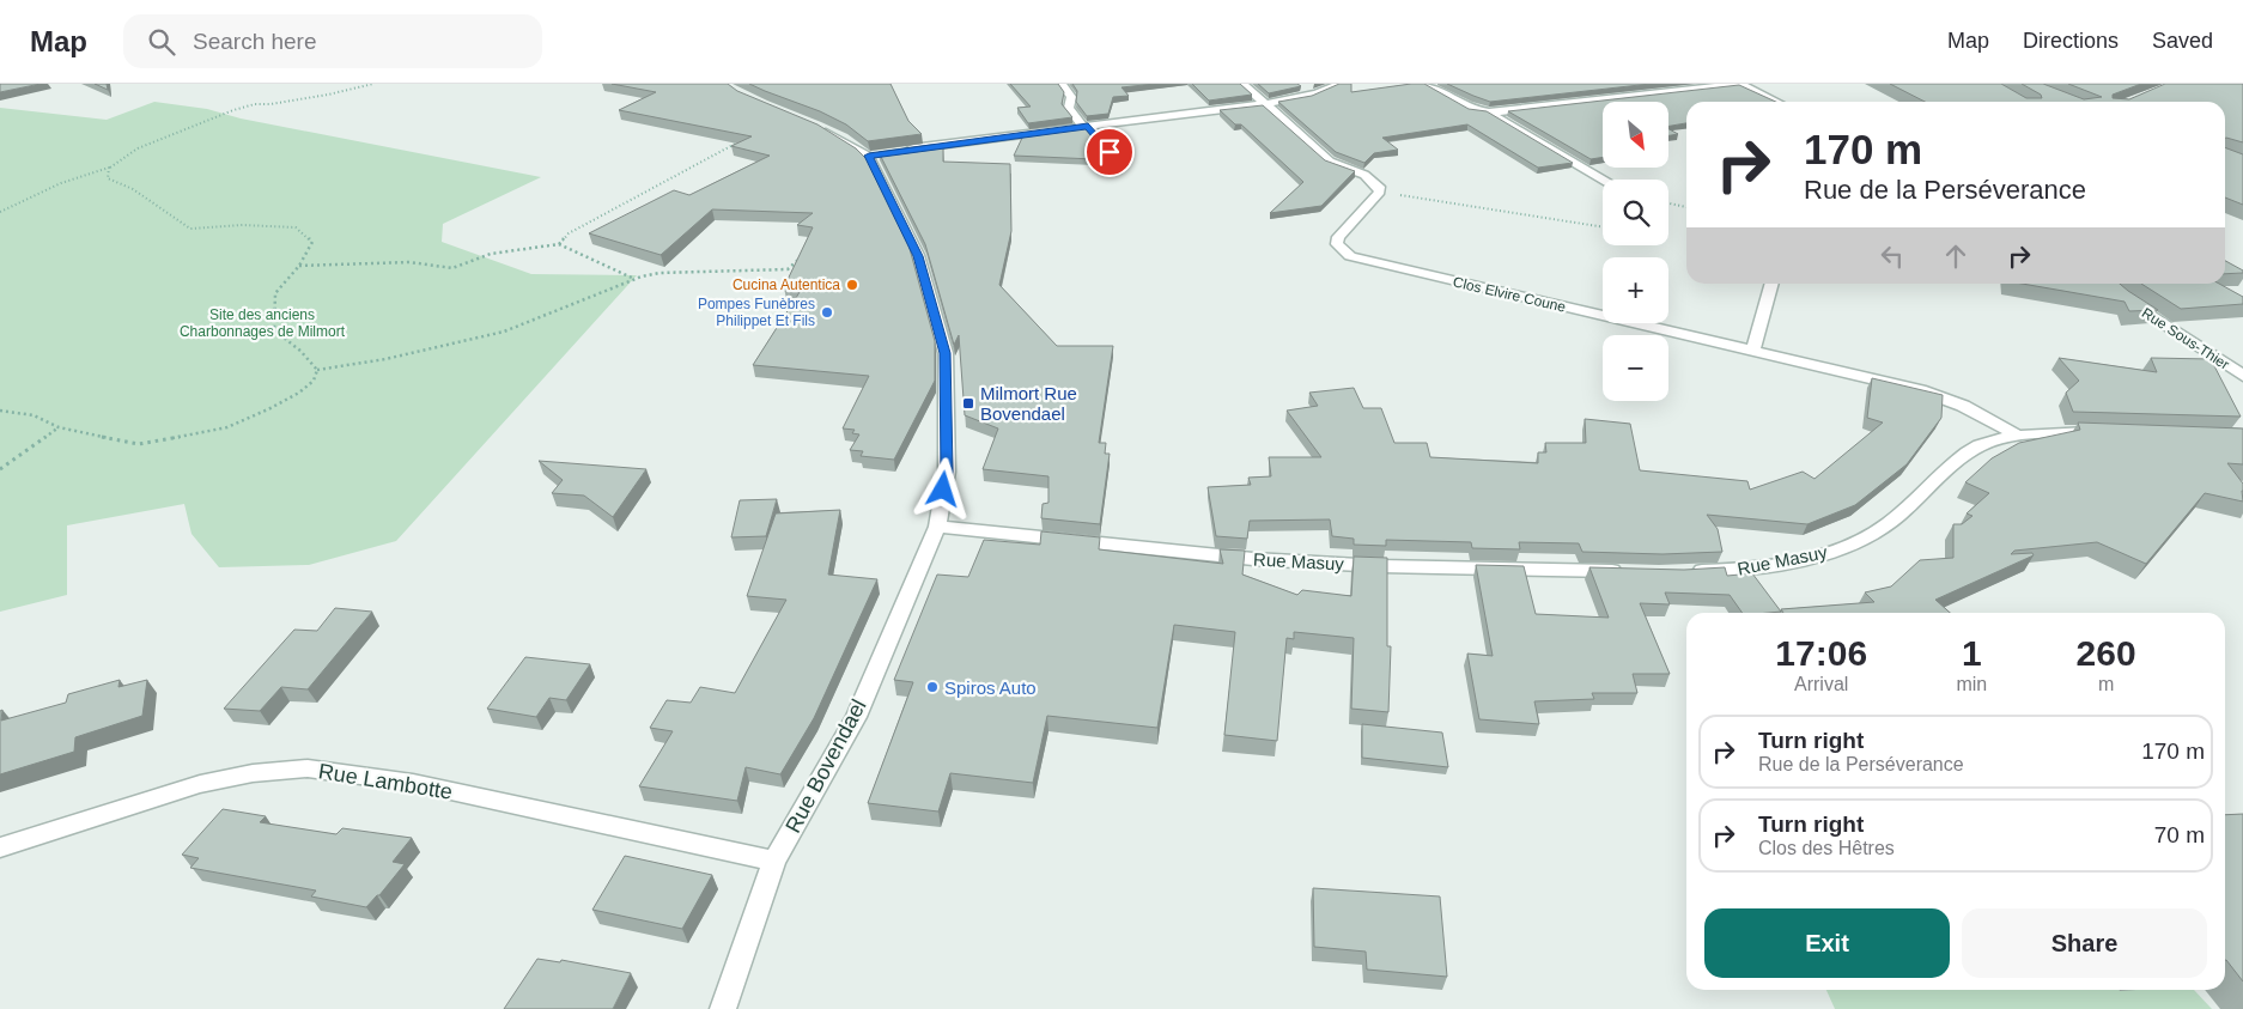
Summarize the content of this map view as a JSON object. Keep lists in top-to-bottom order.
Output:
{
  "streets": {
    "street": [
      "Clos Elvire Coune",
      "Rue Sous-Thier",
      "Rue Masuy",
      "Rue Bovendael",
      "Rue Lambotte"
    ]
  },
  "crossings": [
    ["Clos Elvire Coune", "Rue Masuy"],
    ["Rue Masuy", "Rue Bovendael"],
    ["Rue Bovendael", "Rue Lambotte"]
  ],
  "parks": ["Site des anciens Charbonnages de Milmort"],
  "places": {
    "other": ["Cucina Autentica", "Pompes Funèbres Philippet Et Fils", "Spiros Auto"],
    "transit": ["Milmort Rue Bovendael"]
  },
  "north": "bottom right",
  "page": {
    "header": "Map",
    "search": "Search here",
    "nav": ["Map", "Directions", "Saved"],
    "map_buttons": ["+", "−"],
    "turn": ["170 m", "Rue de la Perséverance"],
    "eta": [
      "17:06",
      "Arrival",
      "1",
      "min",
      "260",
      "m"
    ],
    "list": [
      {
        "name": "Turn right",
        "note": "Rue de la Perséverance",
        "value": "170 m"
      },
      {
        "name": "Turn right",
        "note": "Clos des Hêtres",
        "value": "70 m"
      }
    ],
    "buttons": ["Exit", "Share"]
  }
}
